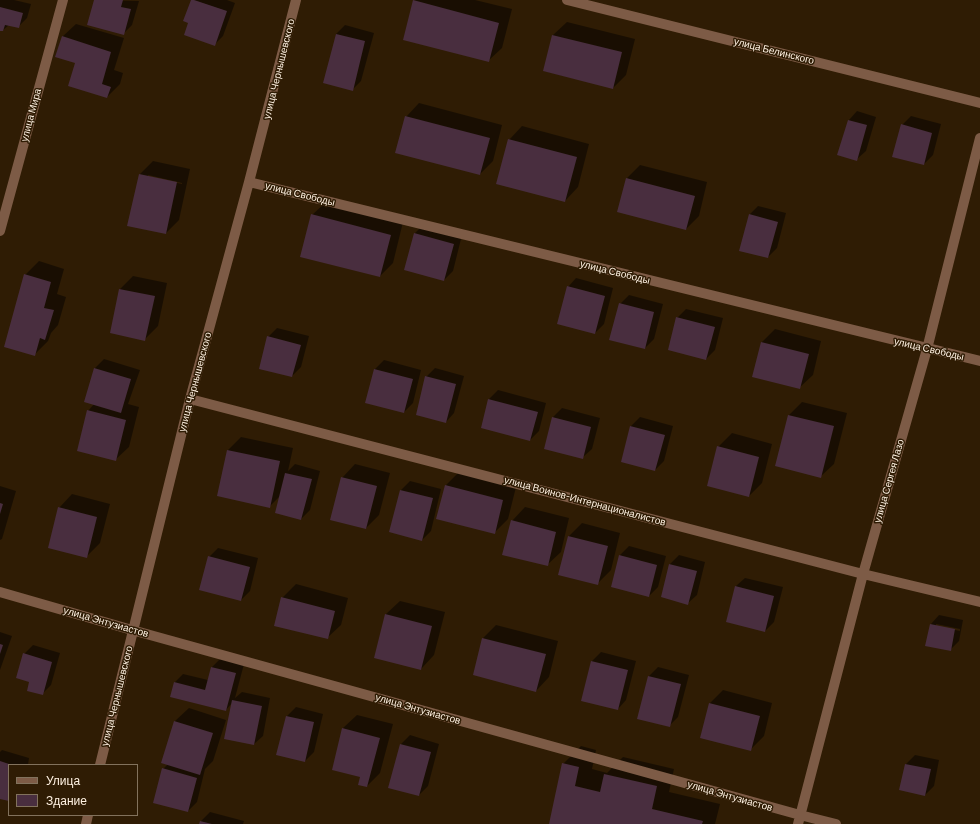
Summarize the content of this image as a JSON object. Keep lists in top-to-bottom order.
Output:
{
  "streets": {
    "street": [
      "улица Белинского",
      "улица Чернышевского",
      "улица Мира",
      "улица Свободы",
      "улица Сергея Лазо",
      "улица Воинов-Интернационалистов",
      "улица Энтузиастов"
    ]
  },
  "crossings": [
    ["улица Чернышевского", "улица Свободы"],
    ["улица Чернышевского", "улица Воинов-Интернационалистов"],
    ["улица Чернышевского", "улица Энтузиастов"],
    ["улица Свободы", "улица Сергея Лазо"],
    ["улица Сергея Лазо", "улица Воинов-Интернационалистов"],
    ["улица Сергея Лазо", "улица Энтузиастов"]
  ],
  "legend": ["Улица", "Здание"]
}
